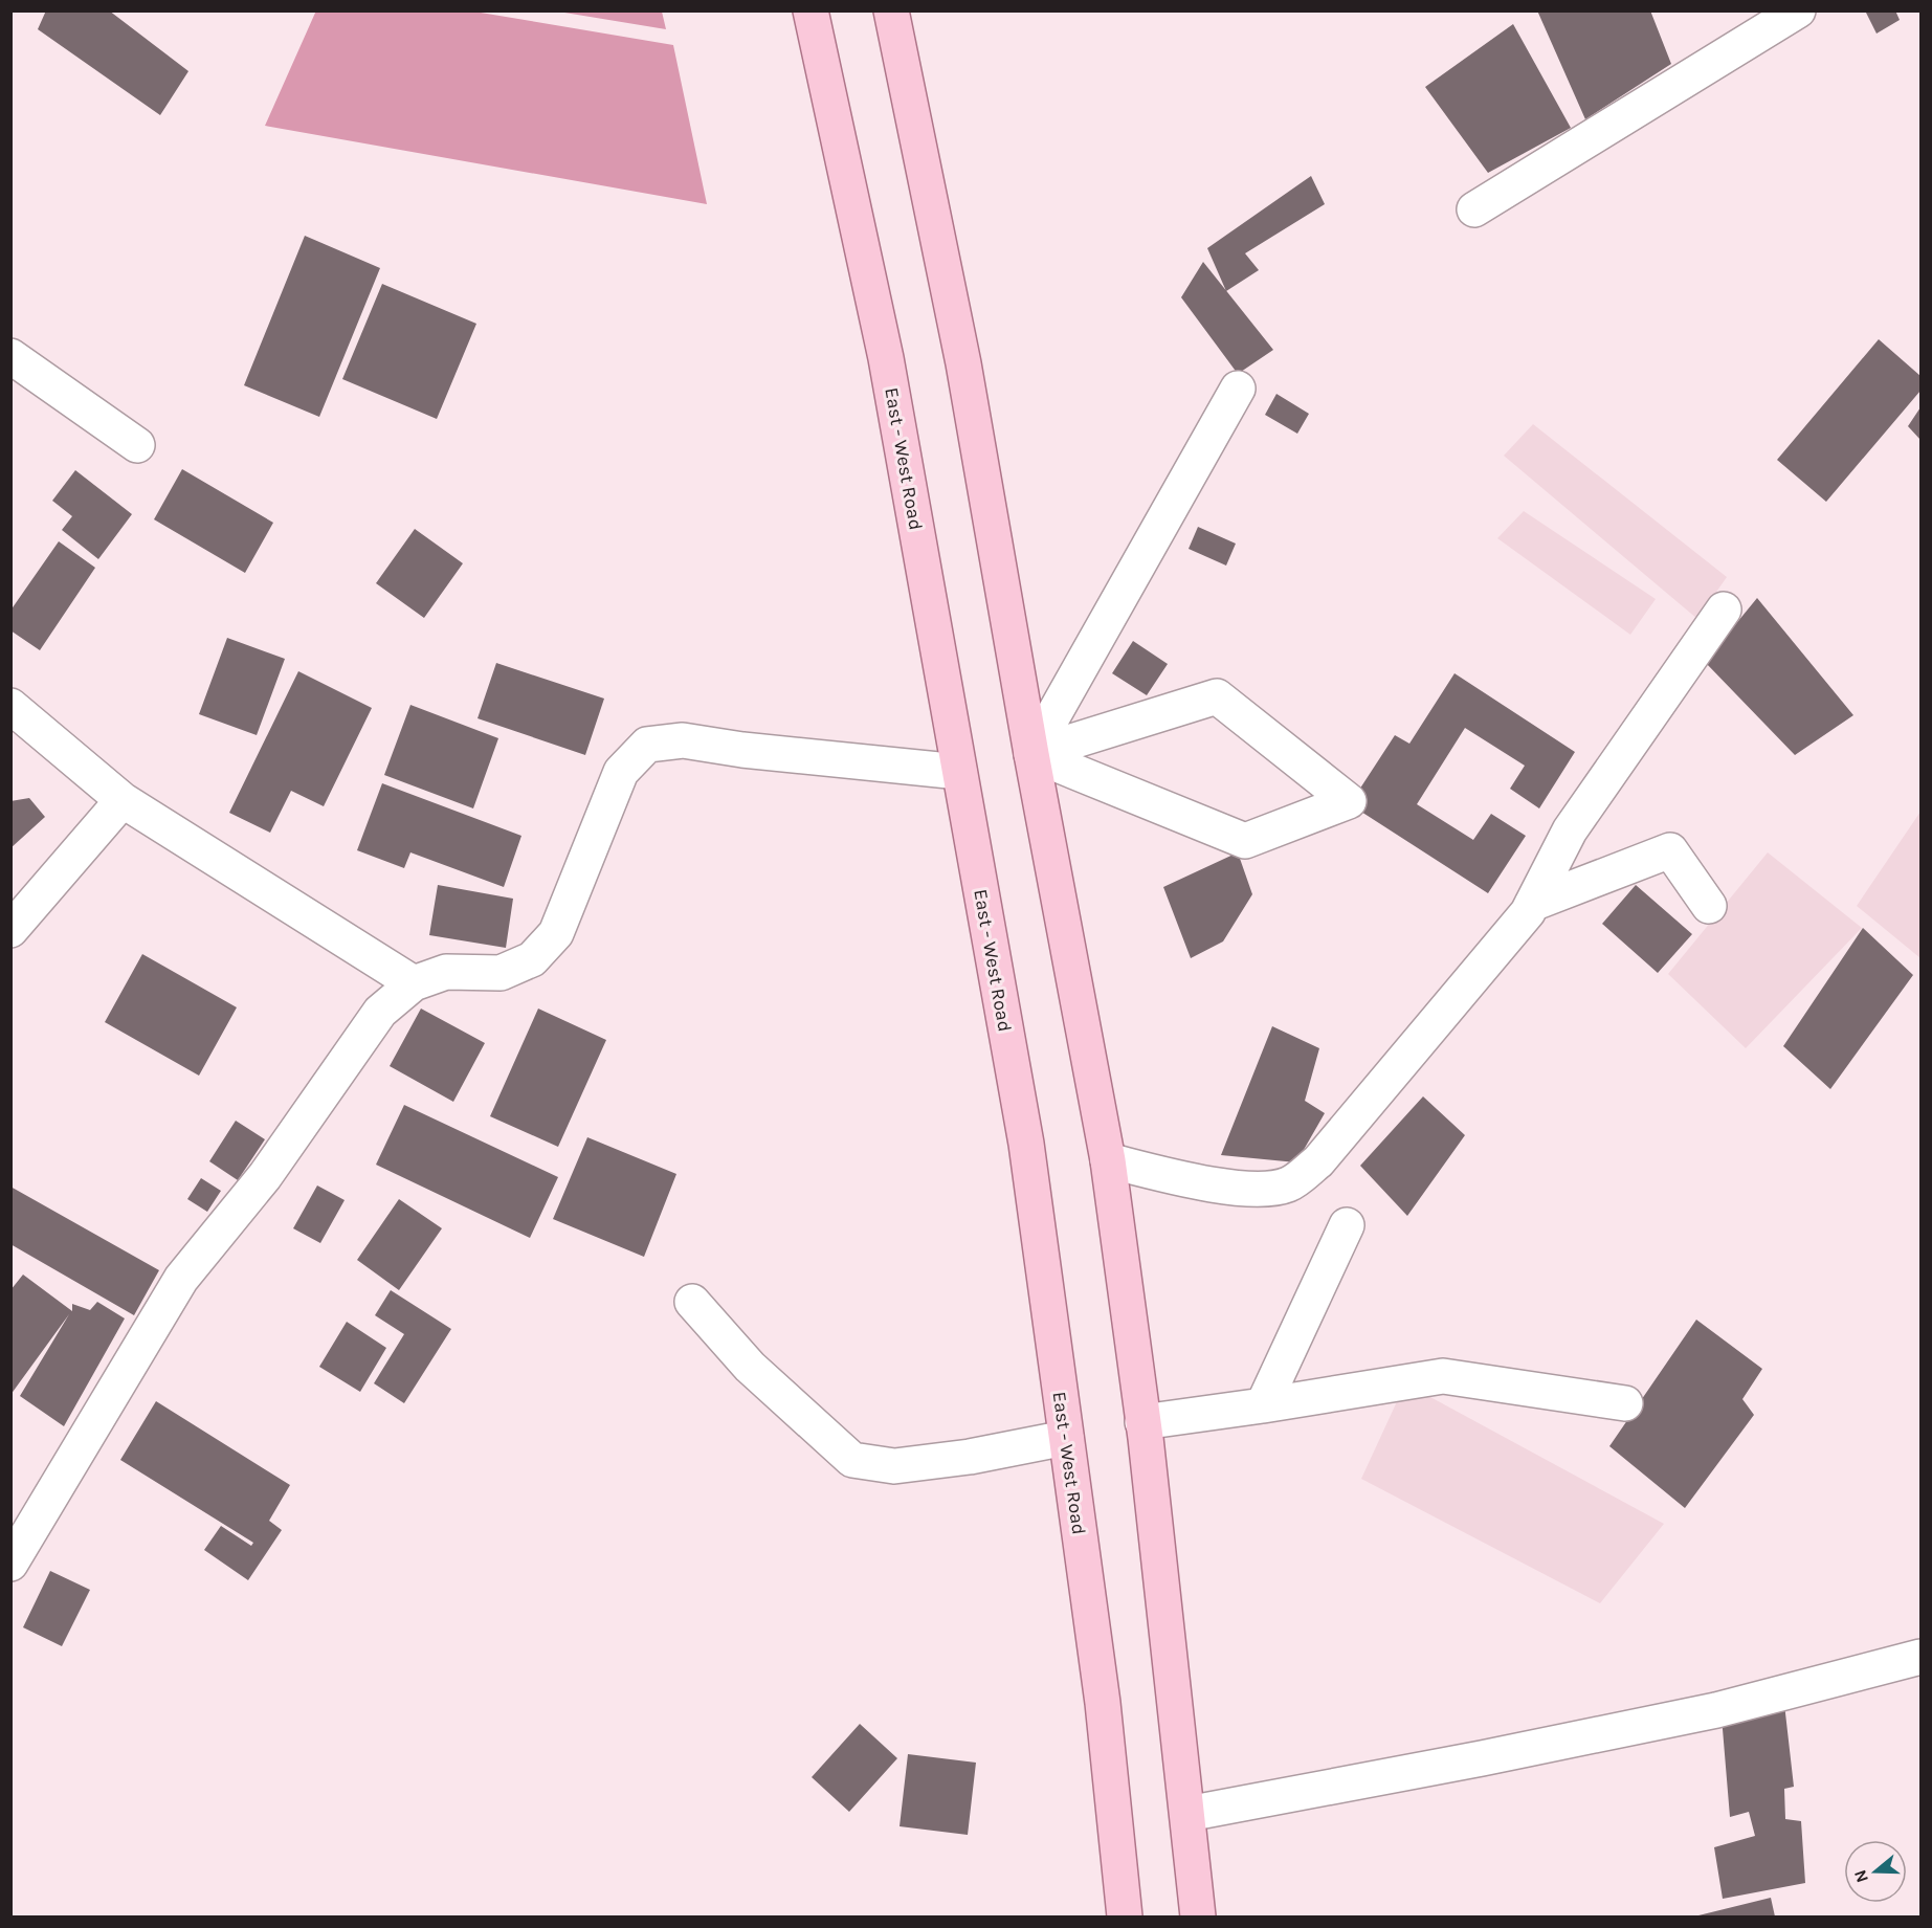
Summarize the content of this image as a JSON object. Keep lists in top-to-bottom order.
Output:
{
  "streets": {
    "main road": ["East - West Road"]
  },
  "north": "left"
}
